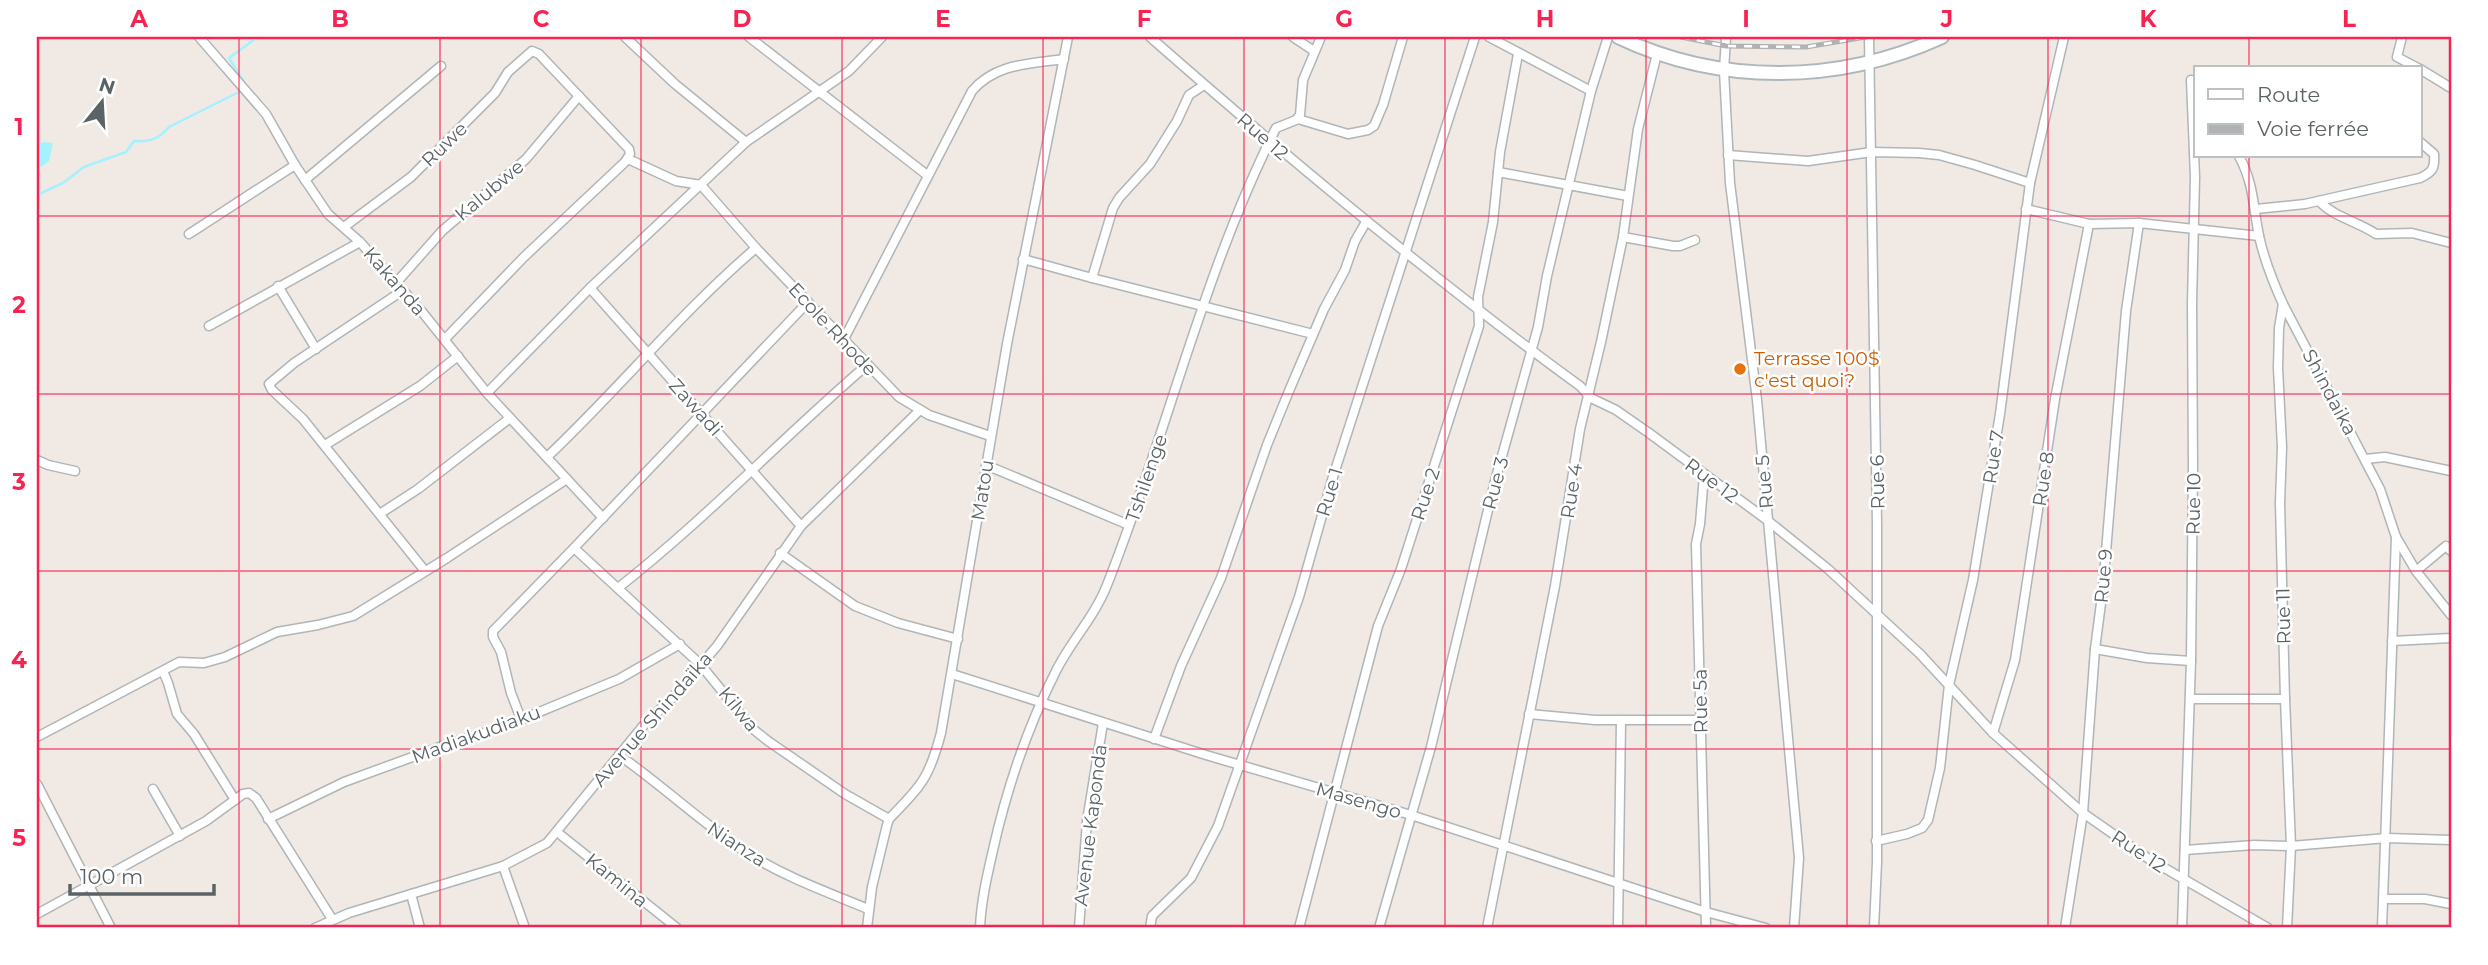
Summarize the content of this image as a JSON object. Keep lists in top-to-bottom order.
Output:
{
  "streets": {
    "street": [
      "Rue 12",
      "Ruwe",
      "Kalubwe",
      "Kakanda",
      "Ecole Rhode",
      "Shindaika",
      "Zawadi",
      "Rue 7",
      "Tshilenge",
      "Rue 8",
      "Rue 5",
      "Rue 6",
      "Rue 3",
      "Matou",
      "Rue 4",
      "Rue 1",
      "Rue 2",
      "Rue 10",
      "Rue 9",
      "Rue 11",
      "Rue 5a",
      "Kilwa",
      "Avenue Shindaïka",
      "Madiakudiaku",
      "Masengo",
      "Avenue Kaponda",
      "Nianza",
      "Kamina"
    ]
  },
  "crossings": [
    ["Rue 12", "Rue 7"],
    ["Rue 12", "Tshilenge"],
    ["Rue 12", "Rue 8"],
    ["Rue 12", "Rue 5"],
    ["Rue 12", "Rue 6"],
    ["Rue 12", "Rue 3"],
    ["Rue 12", "Rue 4"],
    ["Rue 12", "Rue 1"],
    ["Rue 12", "Rue 2"],
    ["Rue 12", "Rue 10"],
    ["Rue 12", "Rue 9"],
    ["Rue 12", "Rue 5a"],
    ["Ruwe", "Kalubwe"],
    ["Ruwe", "Kakanda"],
    ["Kalubwe", "Kakanda"],
    ["Ecole Rhode", "Matou"],
    ["Ecole Rhode", "Avenue Shindaïka"],
    ["Shindaika", "Rue 11"],
    ["Zawadi", "Avenue Shindaïka"],
    ["Rue 7", "Rue 6"],
    ["Tshilenge", "Masengo"],
    ["Rue 3", "Masengo"],
    ["Matou", "Kilwa"],
    ["Matou", "Masengo"],
    ["Matou", "Nianza"],
    ["Rue 4", "Masengo"],
    ["Rue 1", "Masengo"],
    ["Rue 2", "Masengo"],
    ["Rue 5a", "Masengo"],
    ["Kilwa", "Avenue Shindaïka"],
    ["Kilwa", "Madiakudiaku"],
    ["Avenue Shindaïka", "Nianza"],
    ["Avenue Shindaïka", "Kamina"],
    ["Masengo", "Avenue Kaponda"]
  ],
  "places": ["Terrasse 100$ c'est quoi?"],
  "legend": ["Route", "Voie ferrée"],
  "scale_bar": "100 m",
  "north": "top",
  "grid": {
    "columns": [
      "A",
      "B",
      "C",
      "D",
      "E",
      "F",
      "G",
      "H",
      "I",
      "J",
      "K",
      "L"
    ],
    "rows": [
      "1",
      "2",
      "3",
      "4",
      "5"
    ]
  }
}
